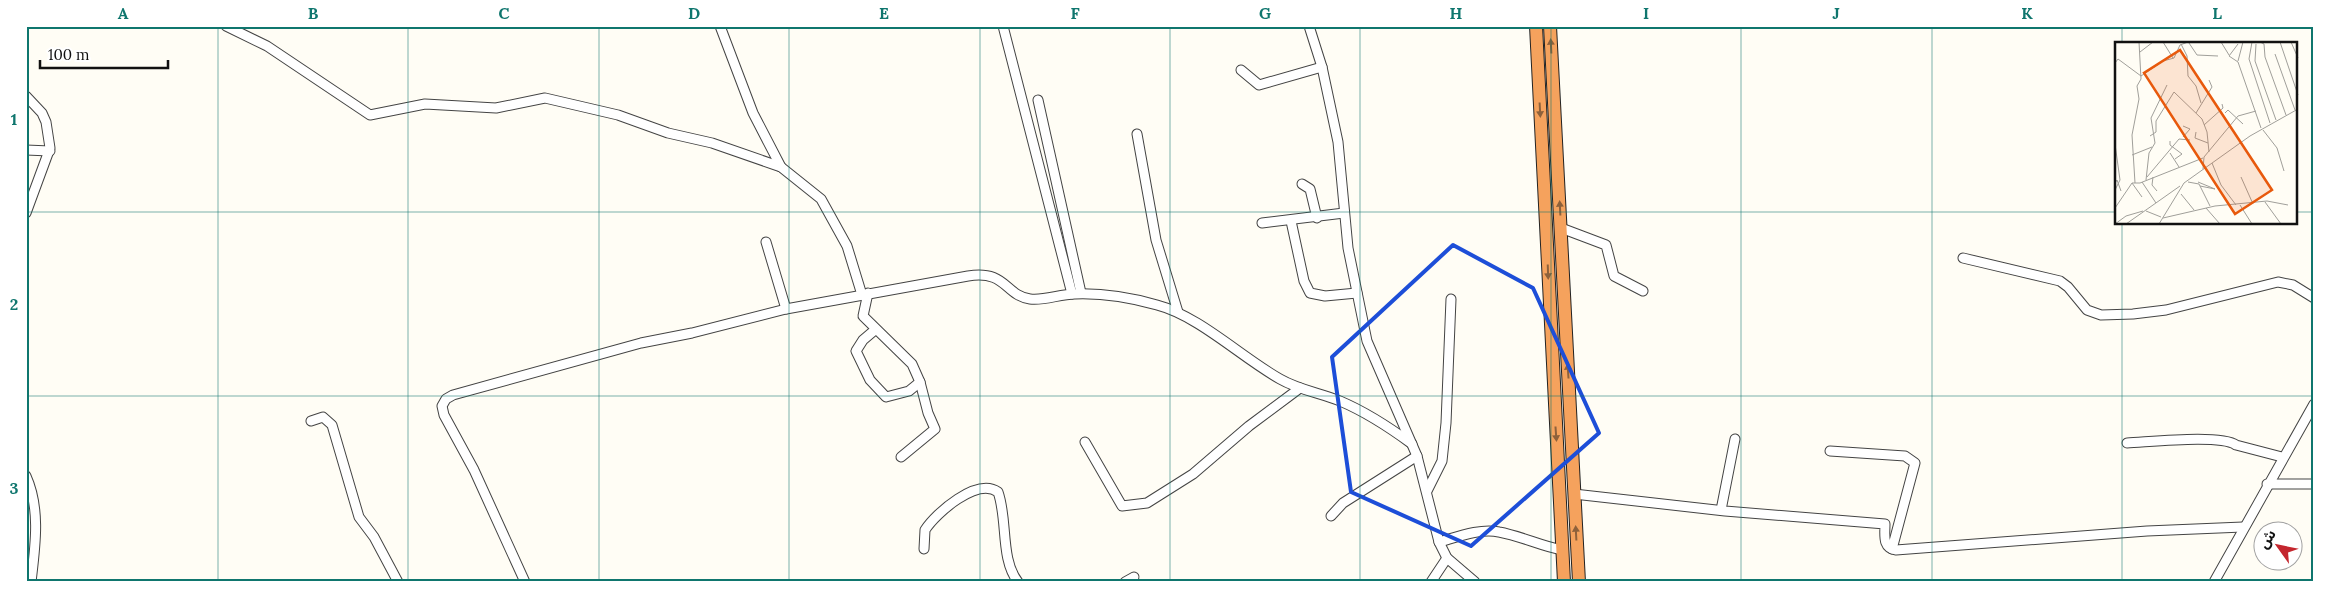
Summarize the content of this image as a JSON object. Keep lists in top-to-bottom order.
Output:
{
  "scale_bar": "100 m",
  "north": "top left",
  "grid": {
    "columns": [
      "A",
      "B",
      "C",
      "D",
      "E",
      "F",
      "G",
      "H",
      "I",
      "J",
      "K",
      "L"
    ],
    "rows": ["1", "2", "3"]
  }
}
